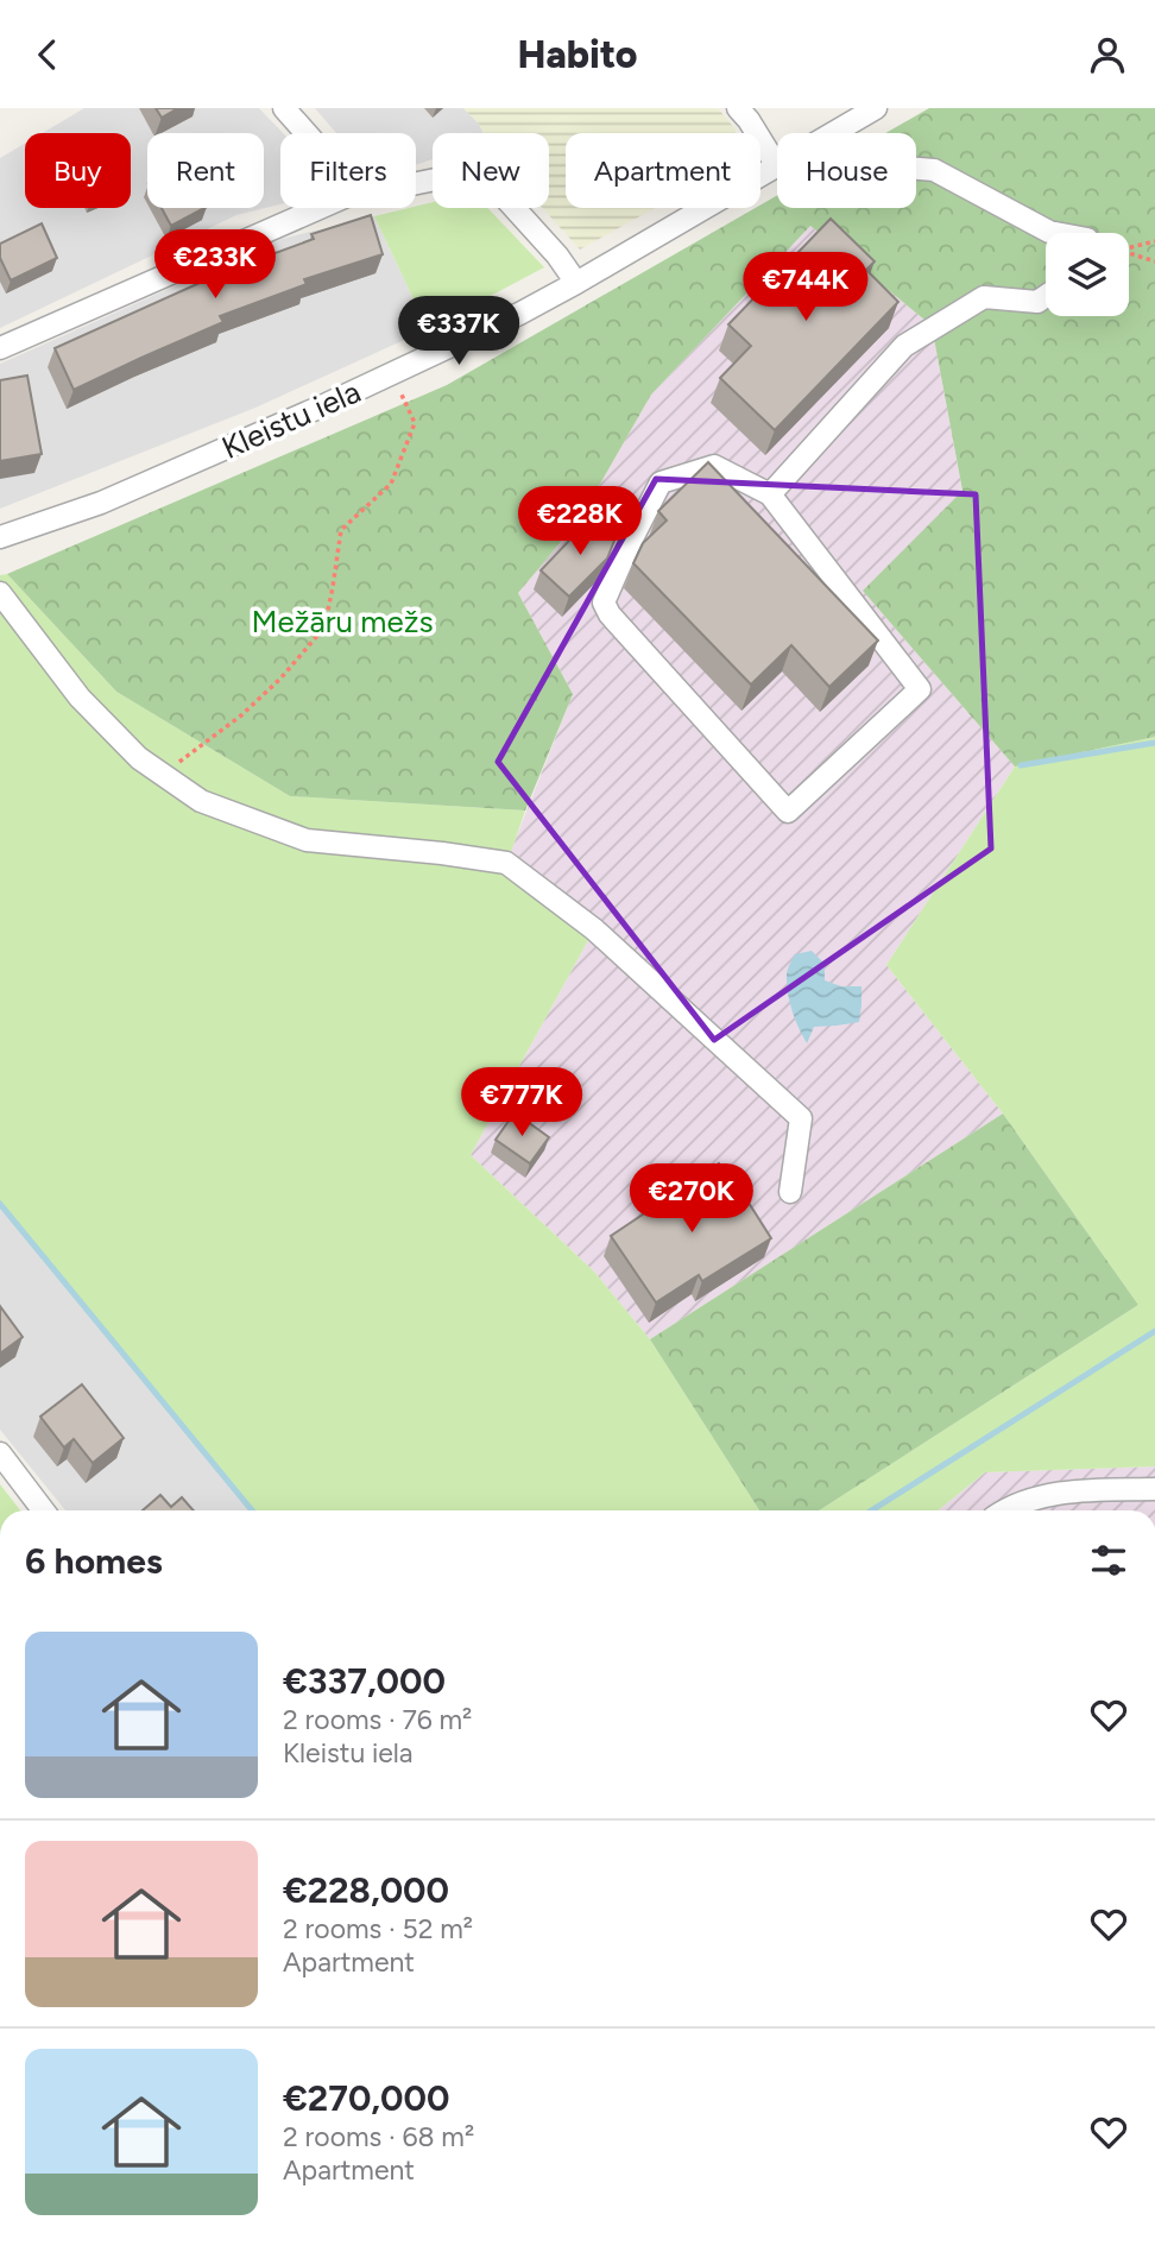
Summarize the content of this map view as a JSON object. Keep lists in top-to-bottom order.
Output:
{
  "streets": {
    "street": ["Kleistu iela"]
  },
  "parks": ["Mežāru mežs"],
  "page": {
    "header": "Habito",
    "chip": [
      "Buy",
      "Rent",
      "Filters",
      "New",
      "Apartment",
      "House"
    ],
    "price": [
      "€233K",
      "€744K",
      "€337K",
      "€228K",
      "€777K",
      "€270K"
    ],
    "heading": "6 homes",
    "list": [
      {
        "name": "€337,000",
        "note": "2 rooms · 76 m² · Kleistu iela"
      },
      {
        "name": "€228,000",
        "note": "2 rooms · 52 m² · Apartment"
      },
      {
        "name": "€270,000",
        "note": "2 rooms · 68 m² · Apartment"
      }
    ]
  }
}
